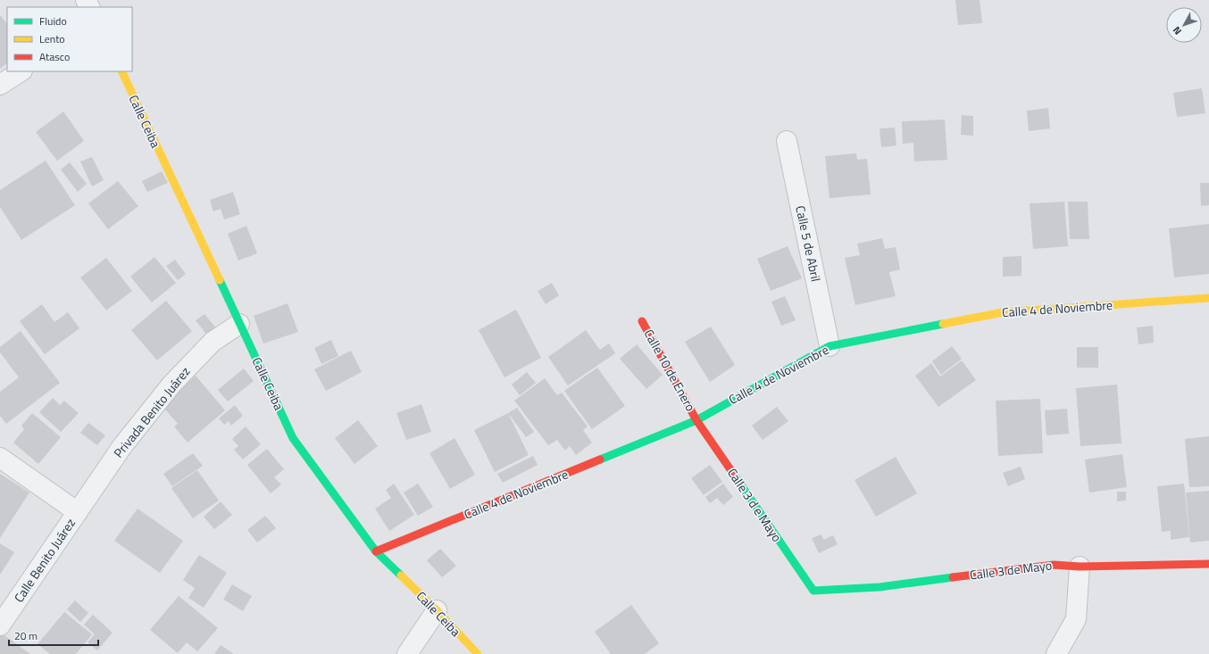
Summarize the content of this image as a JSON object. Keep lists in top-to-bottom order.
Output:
{
  "streets": {
    "street": [
      "Calle Ceiba",
      "Calle 5 de Abril",
      "Calle 4 de Noviembre",
      "Calle 10 de Enero",
      "Privada Benito Juárez",
      "Calle 3 d e Mayo",
      "Calle Benito Juárez",
      "Calle 3 de Mayo"
    ]
  },
  "crossings": [
    ["Calle Ceiba", "Calle 4 de Noviembre"],
    ["Calle Ceiba", "Privada Benito Juárez"],
    ["Calle 5 de Abril", "Calle 4 de Noviembre"],
    ["Calle 4 de Noviembre", "Calle 10 de Enero"],
    ["Calle 4 de Noviembre", "Calle 3 d e Mayo"],
    ["Calle 10 de Enero", "Calle 3 d e Mayo"],
    ["Privada Benito Juárez", "Calle Benito Juárez"],
    ["Calle 3 d e Mayo", "Calle 3 de Mayo"]
  ],
  "legend": ["Fluido", "Lento", "Atasco"],
  "scale_bar": "20 m",
  "north": "bottom left"
}
